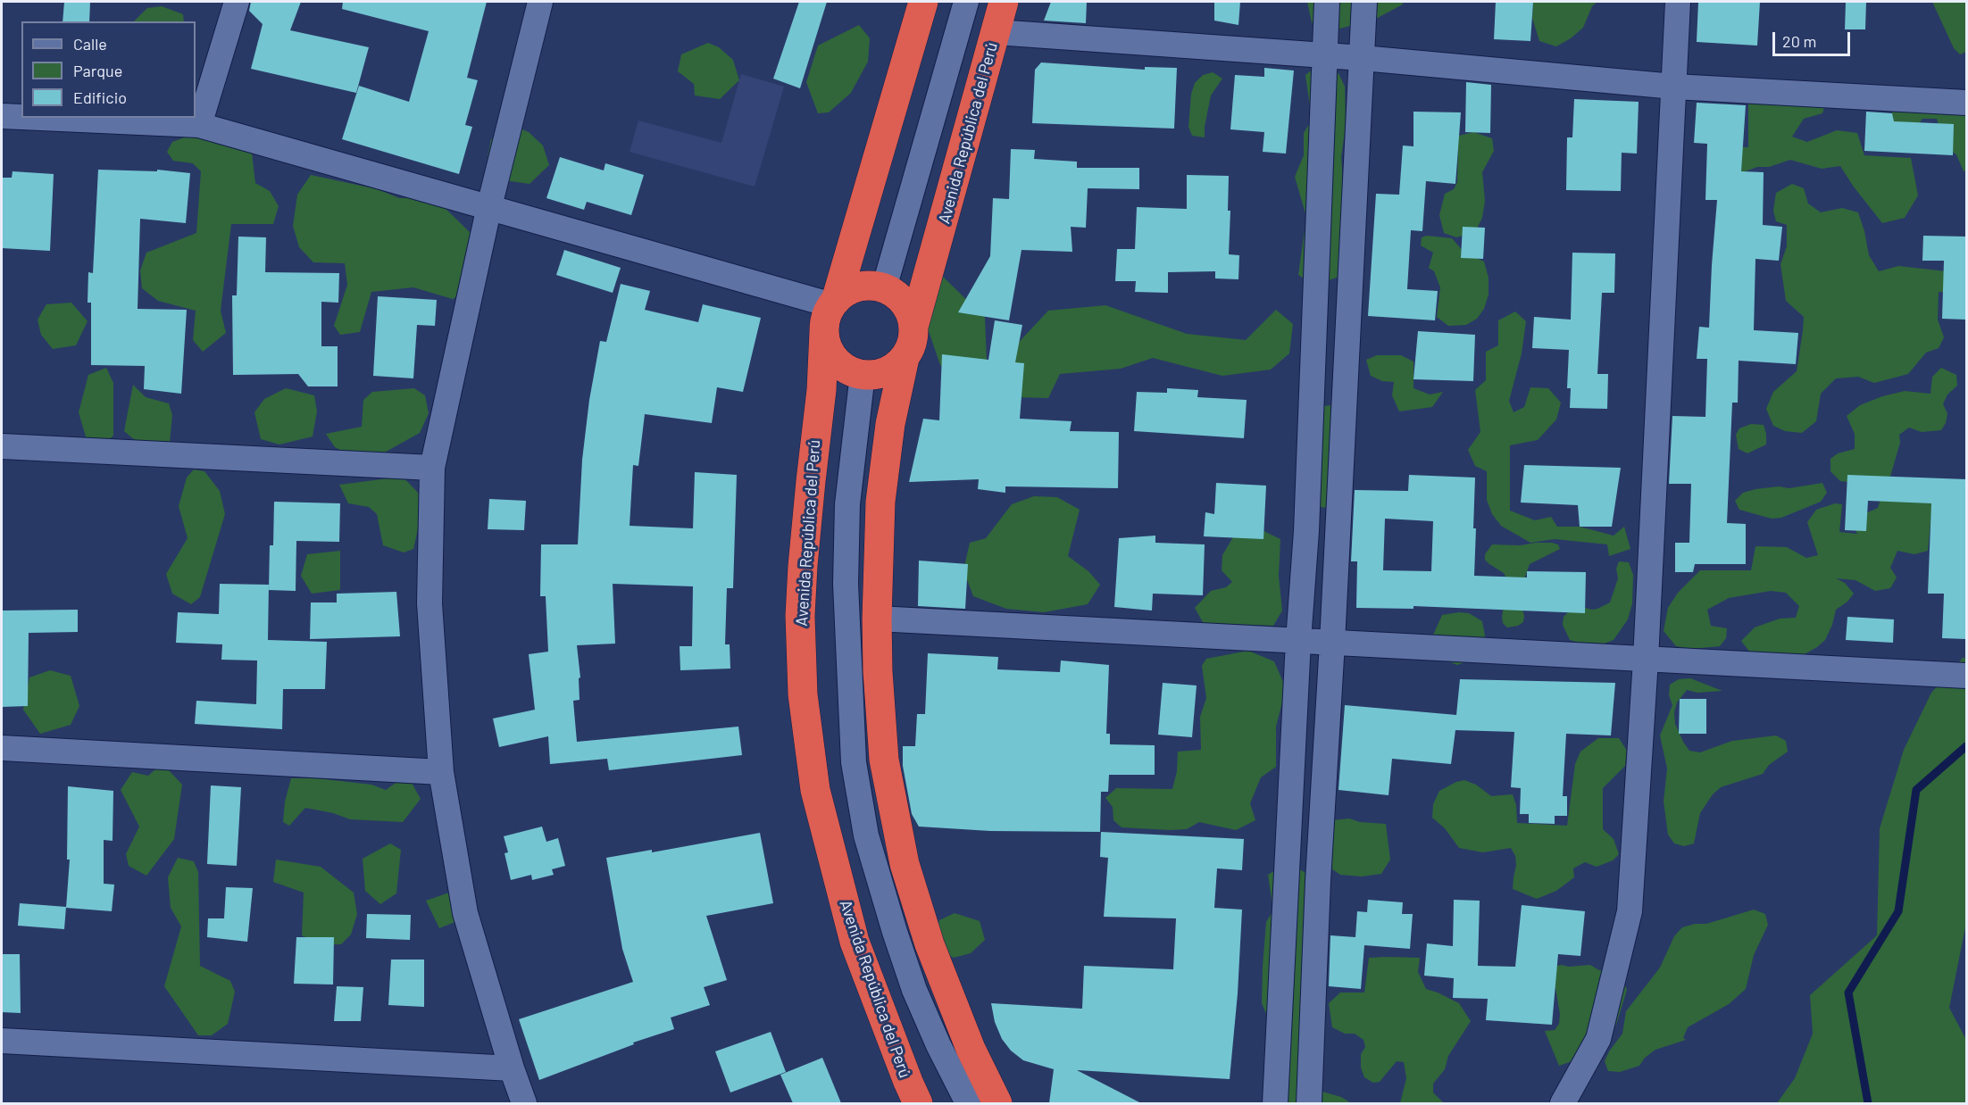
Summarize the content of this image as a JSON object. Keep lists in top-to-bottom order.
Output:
{
  "streets": {
    "highway": ["Avenida República del Perú"]
  },
  "legend": ["Calle", "Parque", "Edificio"],
  "scale_bar": "20 m"
}
